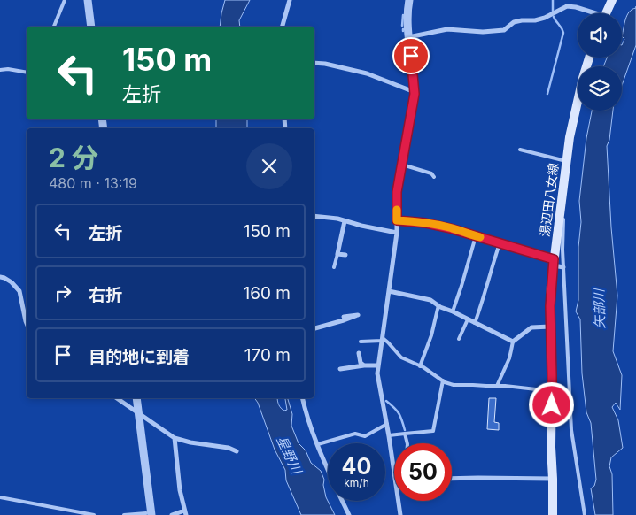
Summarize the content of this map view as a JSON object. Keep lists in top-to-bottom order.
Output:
{
  "streets": {
    "main road": ["湯辺田八女線"]
  },
  "water": ["矢部川", "星野川"],
  "page": {
    "turn": ["150 m", "左折"],
    "heading": ["2 分", "480 m · 13:19"],
    "list": [
      {
        "name": "左折",
        "value": "150 m"
      },
      {
        "name": "右折",
        "value": "160 m"
      },
      {
        "name": "目的地に到着",
        "value": "170 m"
      }
    ],
    "speed": "40 km/h",
    "limit": "50"
  }
}
